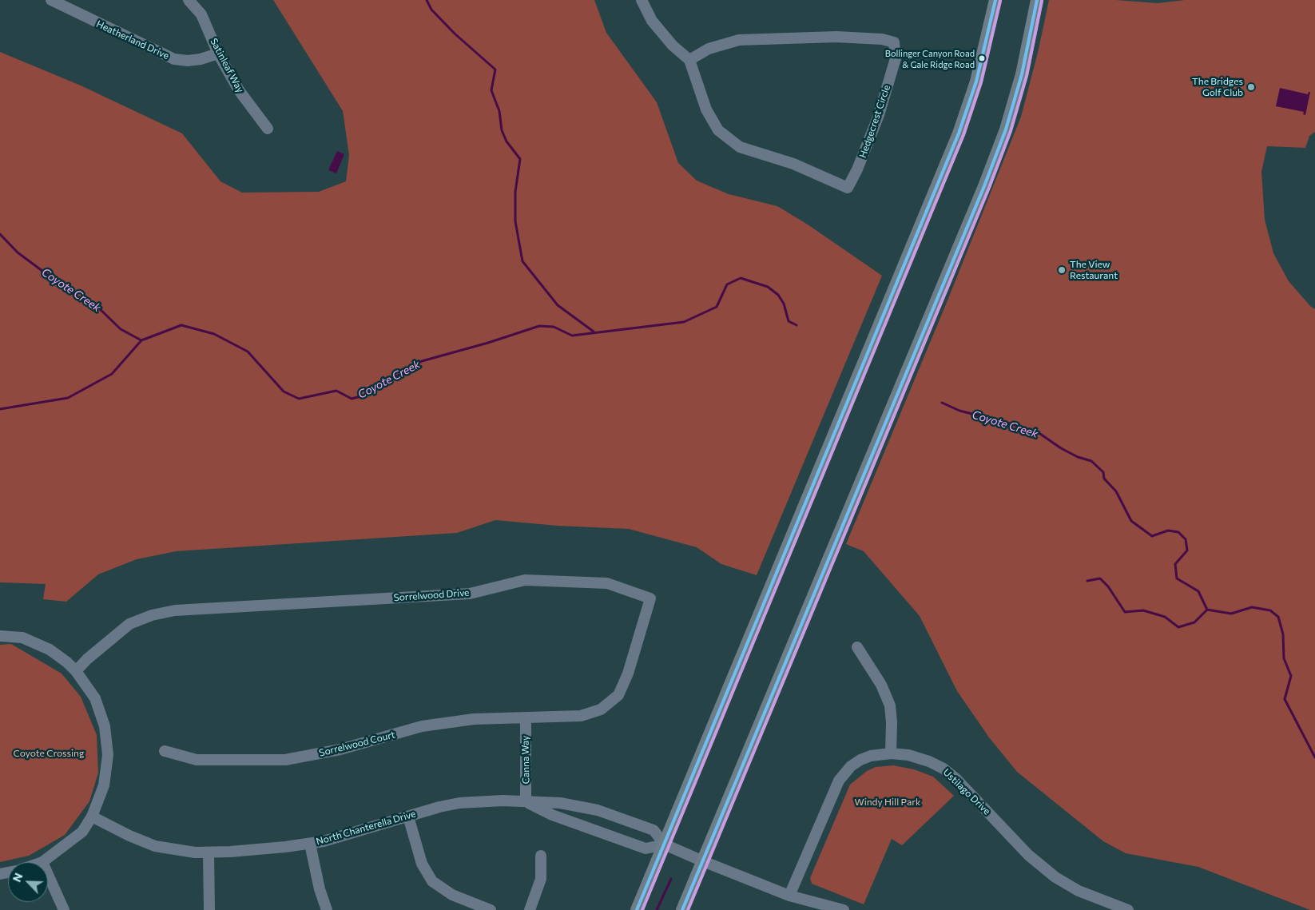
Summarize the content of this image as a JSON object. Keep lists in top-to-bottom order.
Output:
{
  "streets": {
    "street": [
      "Heatherland Drive",
      "Satinleaf Way",
      "Hedgecrest Circle",
      "Sorrelwood Drive",
      "Sorrelwood Court",
      "Canna Way",
      "Ustilago Drive",
      "North Chanterella Drive"
    ]
  },
  "crossings": [
    ["Heatherland Drive", "Satinleaf Way"],
    ["Sorrelwood Drive", "Sorrelwood Court"],
    ["Sorrelwood Drive", "Canna Way"],
    ["Sorrelwood Court", "Canna Way"],
    ["Canna Way", "North Chanterella Drive"],
    ["Ustilago Drive", "North Chanterella Drive"]
  ],
  "water": ["Coyote Creek"],
  "parks": ["Coyote Crossing", "Windy Hill Park"],
  "places": ["Bollinger Canyon Road & Gale Ridge Road", "The Bridges Golf Club", "The View Restaurant"],
  "north": "top left"
}
